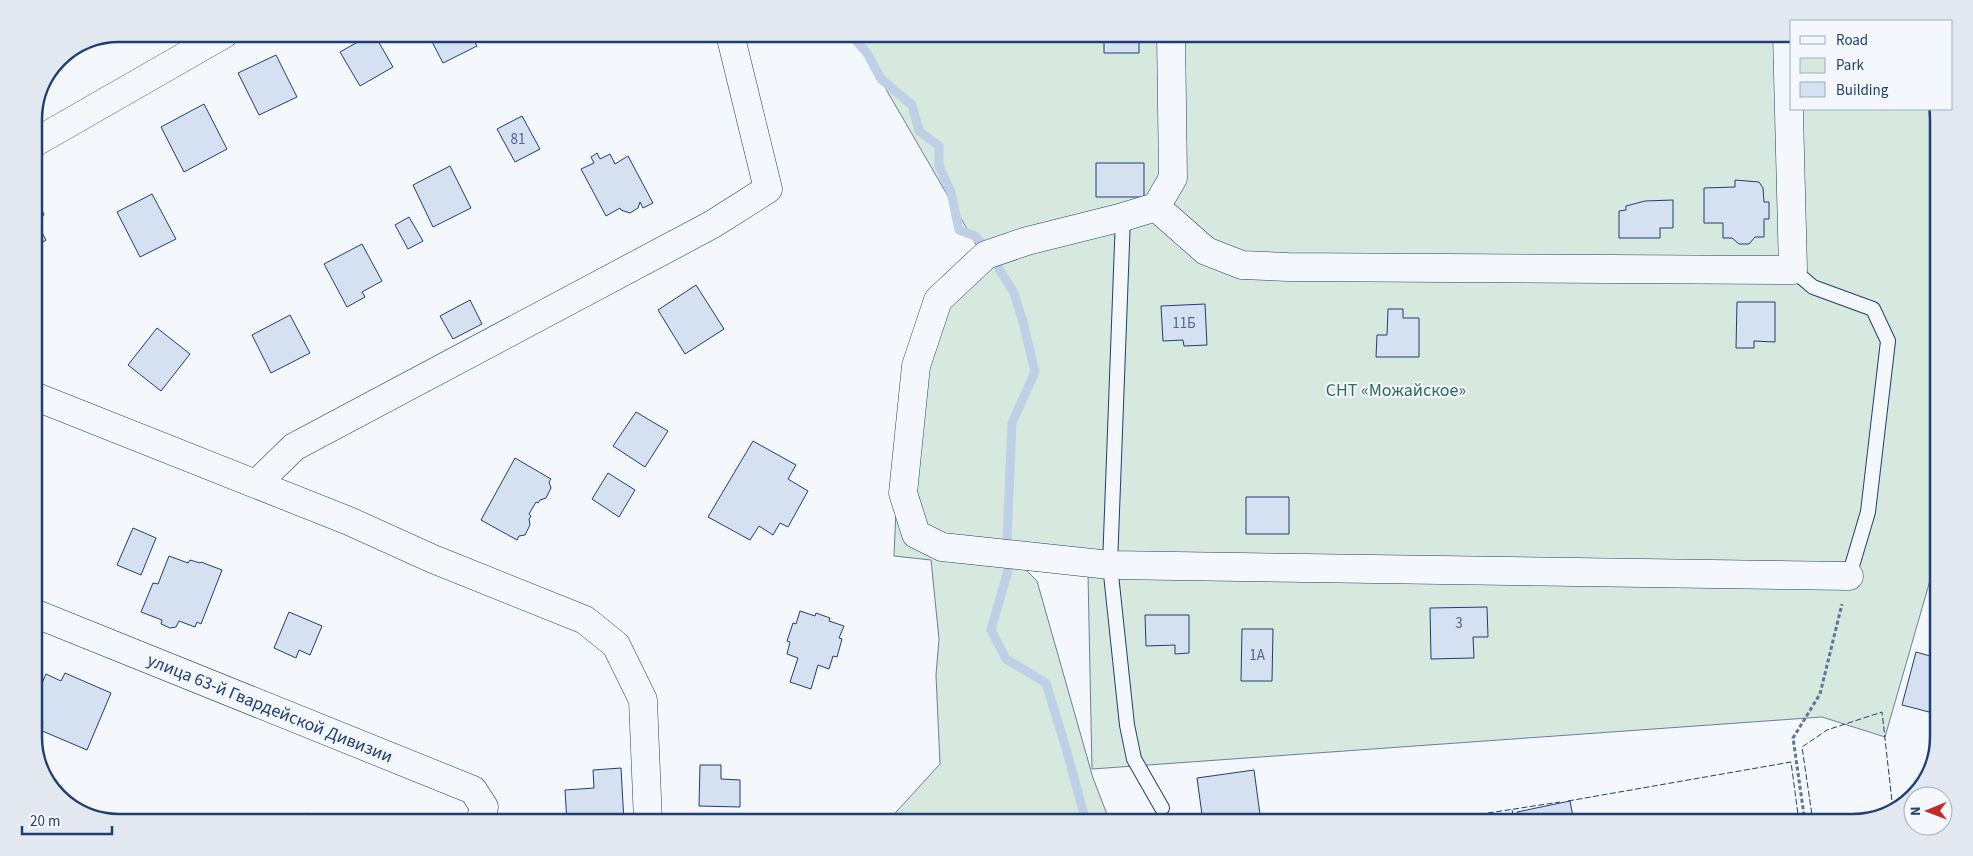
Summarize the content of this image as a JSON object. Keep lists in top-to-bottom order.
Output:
{
  "streets": {
    "street": ["улица 63-й Гвардейской Дивизии"]
  },
  "parks": ["СНТ «Можайское»"],
  "house_numbers": [
    "81",
    "11Б",
    "3",
    "1А"
  ],
  "legend": ["Road", "Park", "Building"],
  "scale_bar": "20 m",
  "north": "left"
}
